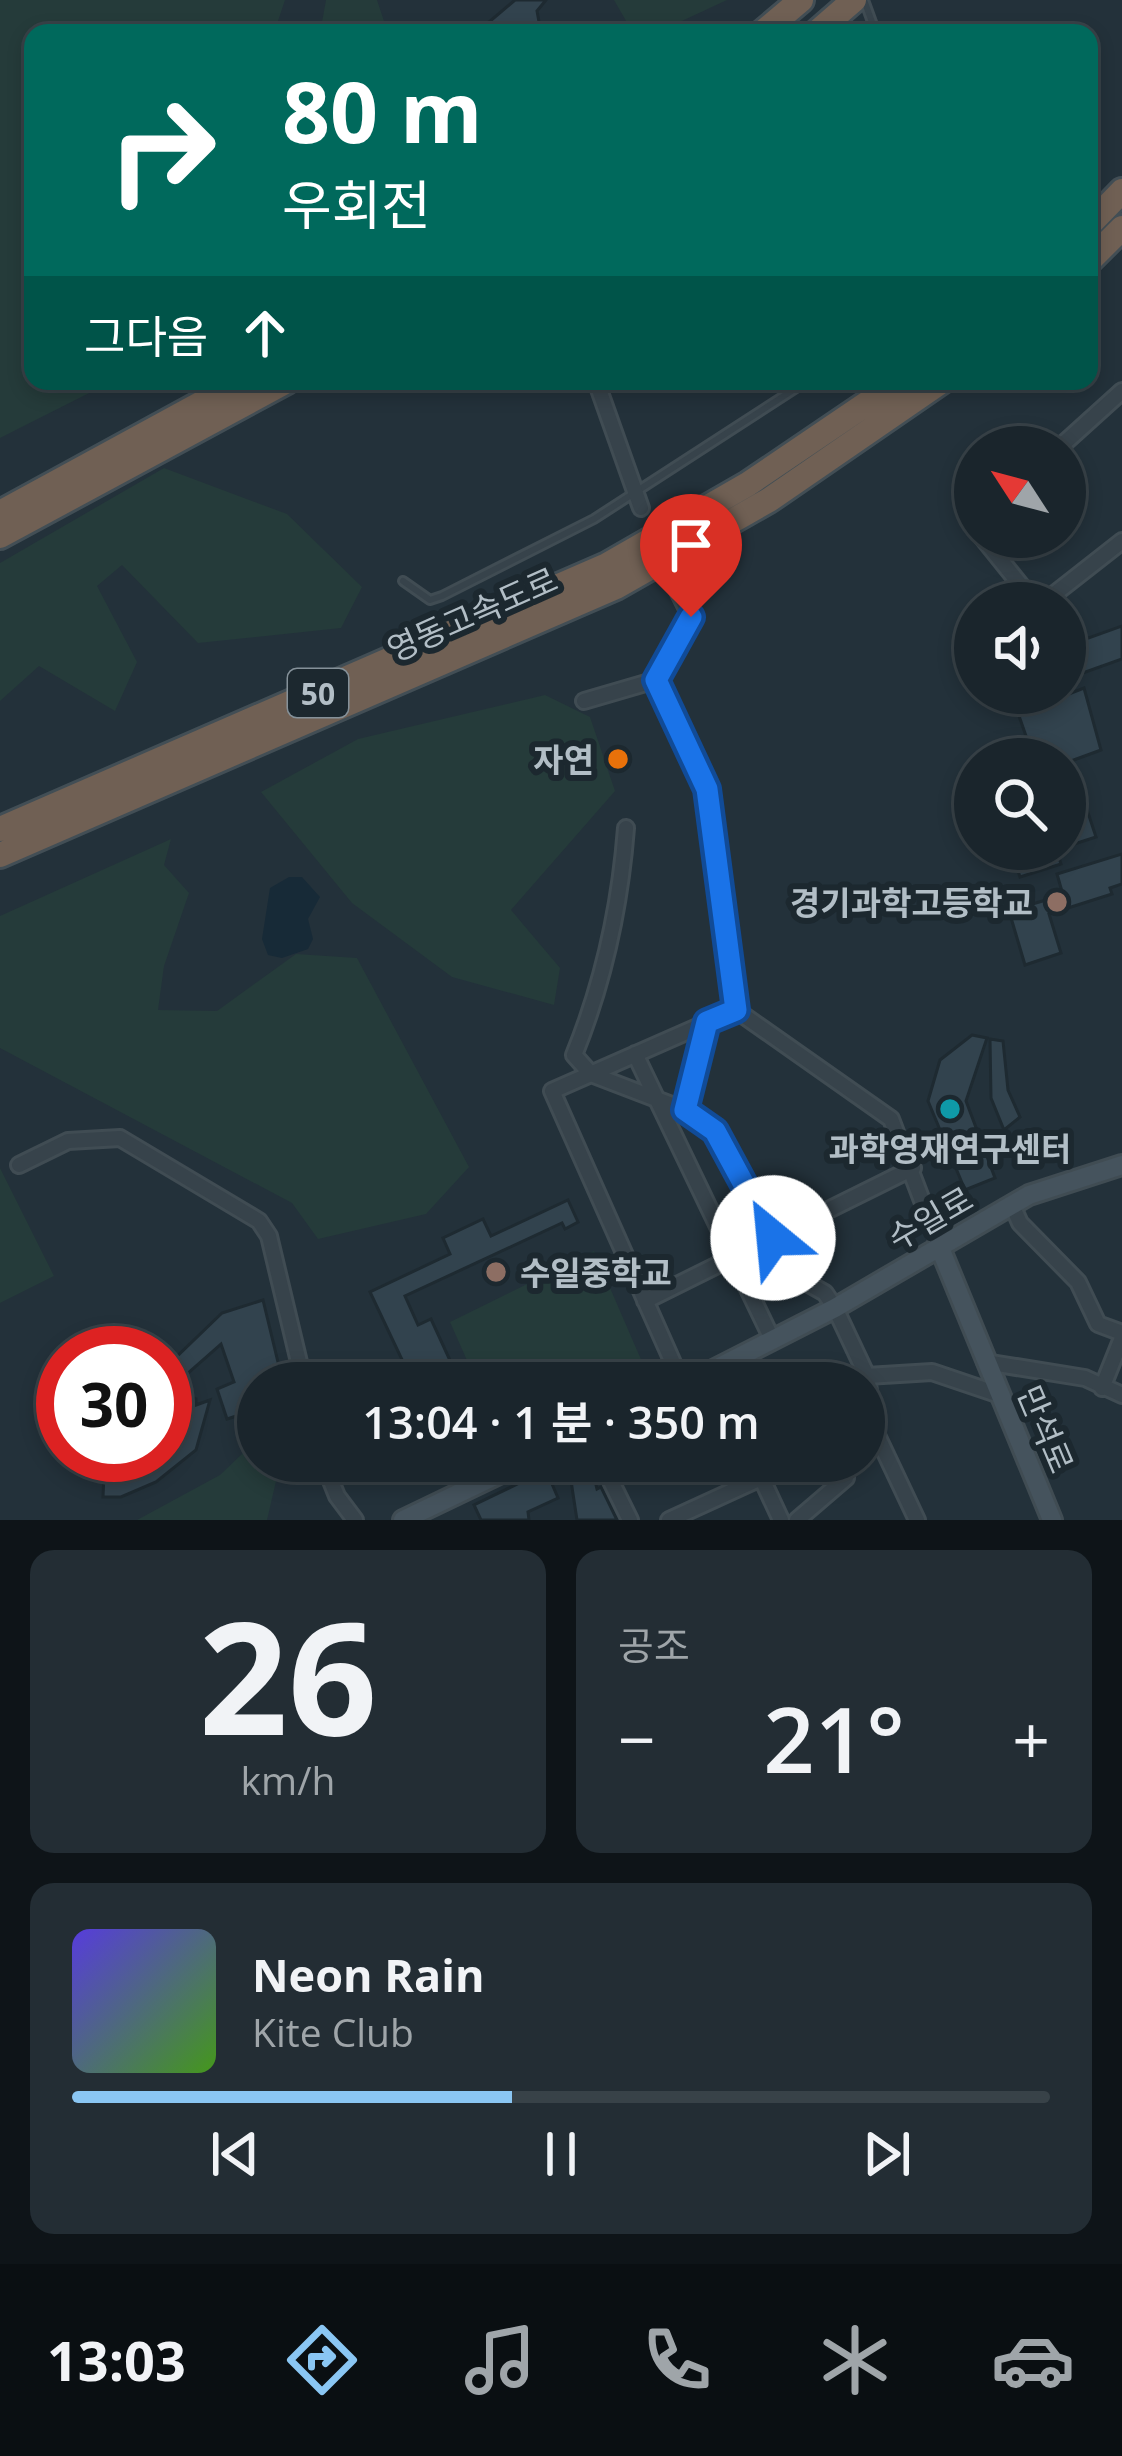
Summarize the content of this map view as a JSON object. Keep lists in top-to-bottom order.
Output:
{
  "streets": {
    "highway": ["영동고속도로", "50"],
    "street": ["수일로", "만석로"]
  },
  "crossings": [
    ["수일로", "만석로"]
  ],
  "places": [
    "자연",
    "경기과학고등학교",
    "과학영재연구센터",
    "수일중학교"
  ],
  "north": "top left",
  "page": {
    "turn": ["80 m", "우회전"],
    "then": "그다음",
    "limit": "30",
    "trip": "13:04 · 1 분 · 350 m",
    "tile": [
      ["26", "km/h"],
      "공조"
    ],
    "heat": ["−", "21°", "+"],
    "song": ["Neon Rain", "Kite Club"],
    "tabs": "13:03"
  }
}
